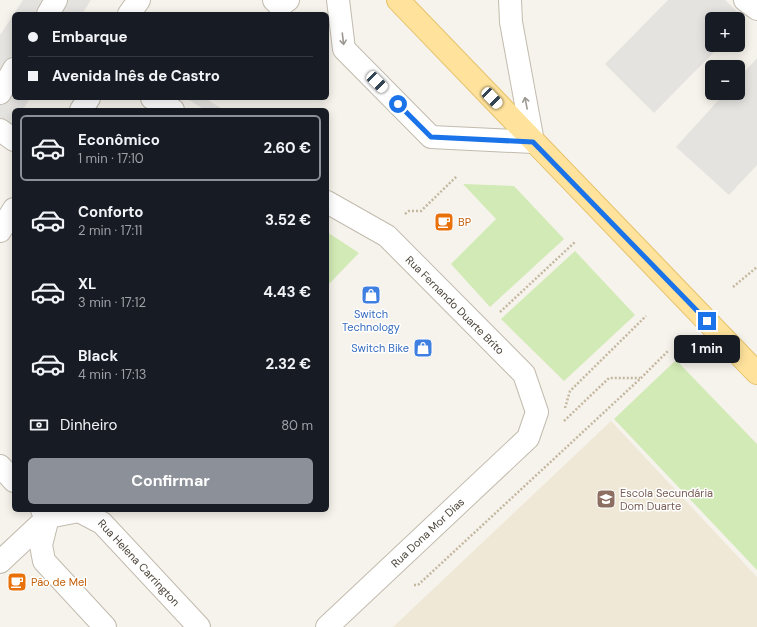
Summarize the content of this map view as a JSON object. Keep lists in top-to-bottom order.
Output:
{
  "streets": {
    "street": ["Rua Fernando Duarte Brito", "Rua Dona Mor Dias", "Rua Helena Carrington"]
  },
  "crossings": [
    ["Rua Fernando Duarte Brito", "Rua Dona Mor Dias"]
  ],
  "places": {
    "cafe": ["BP", "Pão de Mel"],
    "shop": ["Switch Technology", "Switch Bike"],
    "school or university": ["Escola Secundária Dom Duarte"]
  },
  "page": {
    "map_buttons": ["+", "−"],
    "banner": ["Embarque", "Avenida Inês de Castro"],
    "list": [
      {
        "name": "Econômico",
        "note": "1 min · 17:10",
        "value": "2.60 €"
      },
      {
        "name": "Conforto",
        "note": "2 min · 17:11",
        "value": "3.52 €"
      },
      {
        "name": "XL",
        "note": "3 min · 17:12",
        "value": "4.43 €"
      },
      {
        "name": "Black",
        "note": "4 min · 17:13",
        "value": "2.32 €"
      }
    ],
    "bubble": "1 min",
    "pay": ["Dinheiro", "80 m"],
    "buttons": "Confirmar"
  }
}
